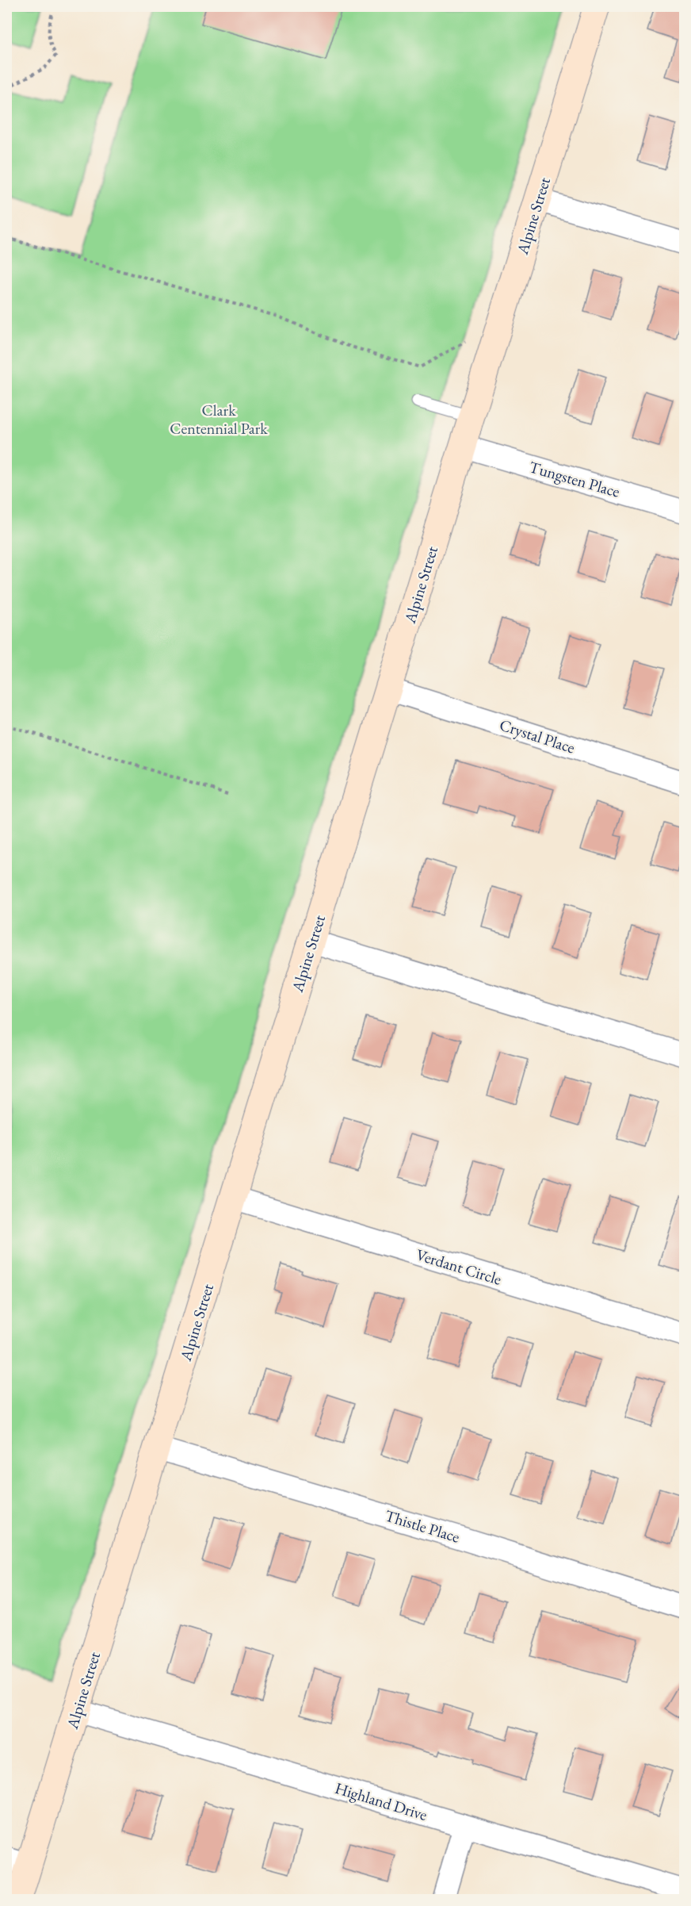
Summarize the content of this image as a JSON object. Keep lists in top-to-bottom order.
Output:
{
  "streets": {
    "street": [
      "Alpine Street",
      "Tungsten Place",
      "Crystal Place",
      "Verdant Circle",
      "Thistle Place",
      "Highland Drive"
    ]
  },
  "crossings": [
    ["Alpine Street", "Tungsten Place"],
    ["Alpine Street", "Crystal Place"],
    ["Alpine Street", "Verdant Circle"],
    ["Alpine Street", "Thistle Place"],
    ["Alpine Street", "Highland Drive"]
  ],
  "parks": ["Clark Centennial Park"]
}
